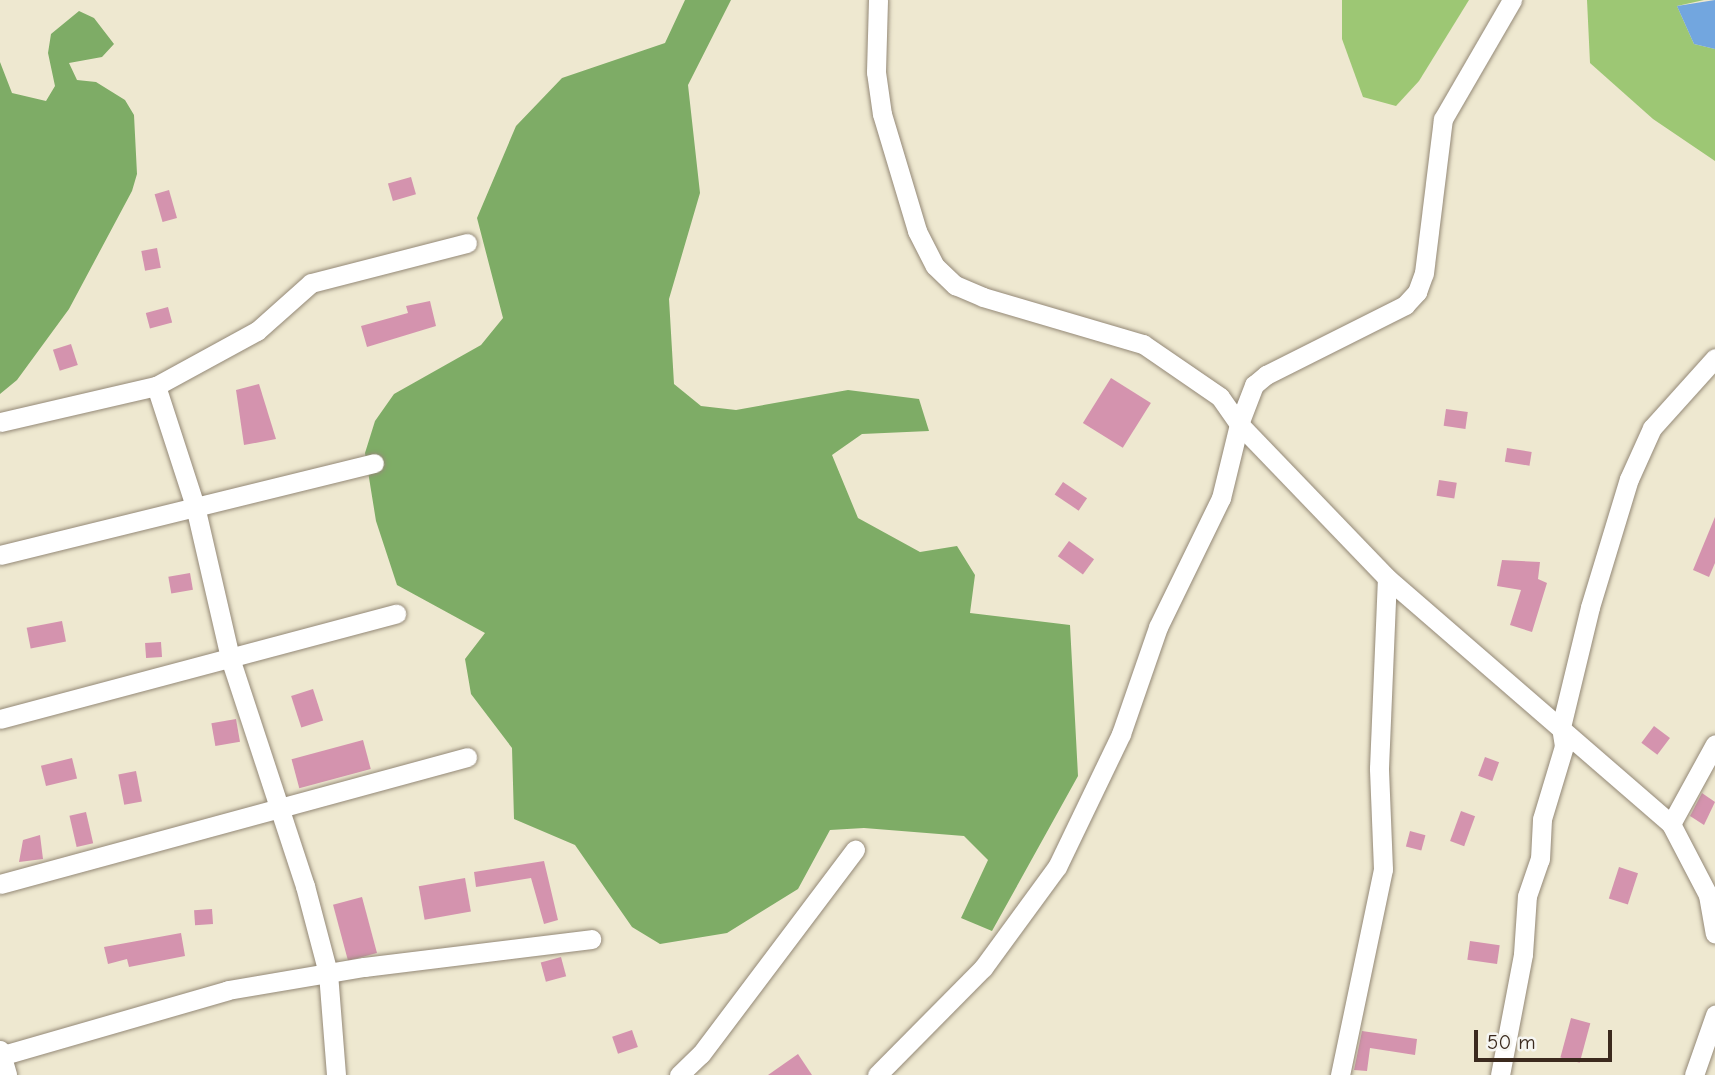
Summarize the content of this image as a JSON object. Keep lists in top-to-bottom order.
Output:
{
  "scale_bar": "50 m"
}
